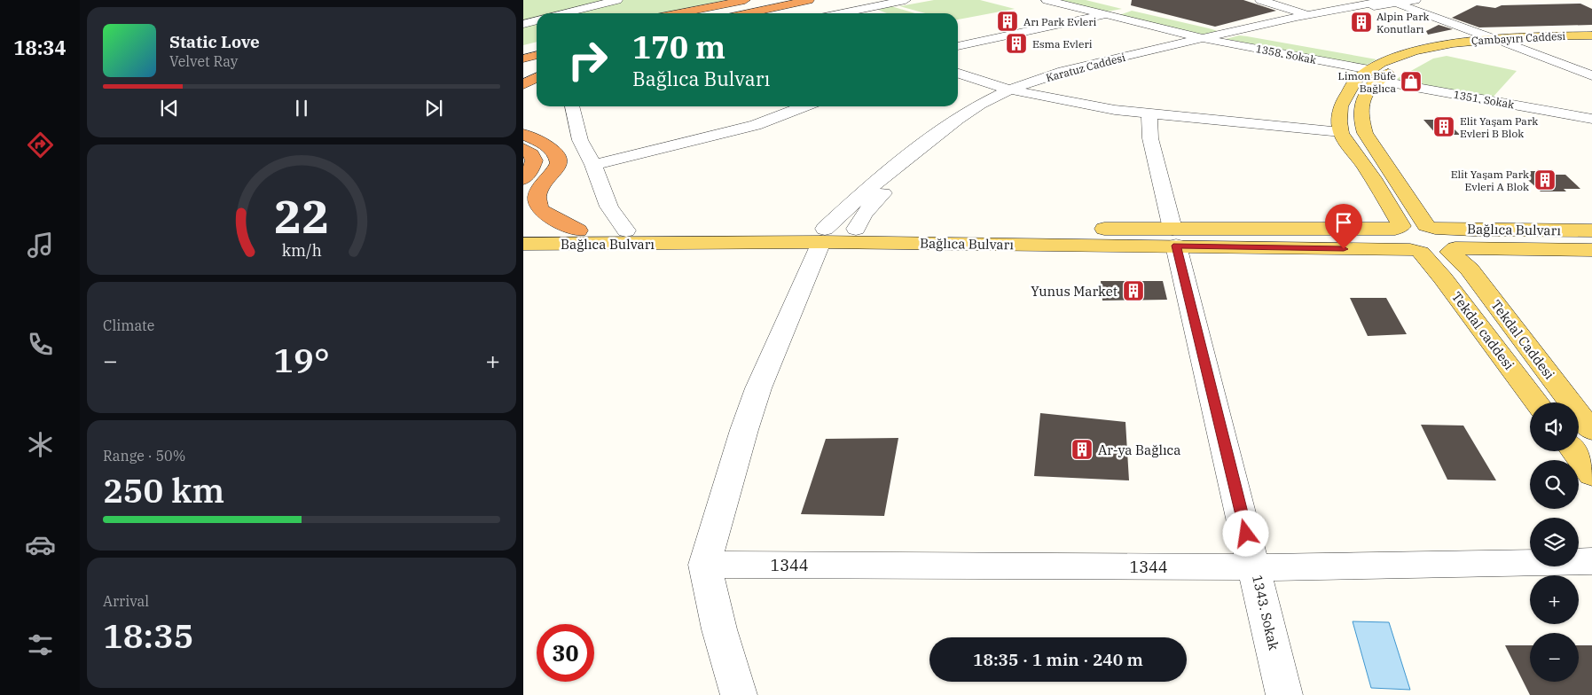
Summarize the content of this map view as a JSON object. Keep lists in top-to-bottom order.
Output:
{
  "streets": {
    "main road": [
      "Çambayırı Caddesi",
      "Bağlıca Bulvarı",
      "Tekdal caddesi",
      "Tekdal Caddesi"
    ],
    "street": [
      "1358. Sokak",
      "Karatuz Caddesi",
      "1351. Sokak",
      "1344",
      "1343. Sokak"
    ]
  },
  "crossings": [
    ["Çambayırı Caddesi", "1358. Sokak"],
    ["Çambayırı Caddesi", "1351. Sokak"],
    ["Çambayırı Caddesi", "Bağlıca Bulvarı"],
    ["Çambayırı Caddesi", "Tekdal Caddesi"],
    ["1358. Sokak", "Karatuz Caddesi"],
    ["1358. Sokak", "1351. Sokak"],
    ["Karatuz Caddesi", "Bağlıca Bulvarı"],
    ["Bağlıca Bulvarı", "Tekdal caddesi"],
    ["Bağlıca Bulvarı", "Tekdal Caddesi"],
    ["Bağlıca Bulvarı", "1343. Sokak"],
    ["1344", "1343. Sokak"]
  ],
  "places": {
    "building": [
      "Arı Park Evleri",
      "Alpin Park Konutları",
      "Esma Evleri",
      "Elit Yaşam Park Evleri B Blok",
      "Elit Yaşam Park Evleri A Blok",
      "Yunus Market",
      "Ar-ya Bağlıca"
    ],
    "shop": ["Limon Büfe Bağlıca"]
  },
  "page": {
    "tabs": "18:34",
    "turn": ["170 m", "Bağlıca Bulvarı"],
    "song": ["Static Love", "Velvet Ray"],
    "tile": [
      "Climate",
      ["Range · 50%", "250 km"],
      ["Arrival", "18:35"]
    ],
    "heat": ["−", "19°", "+"],
    "map_buttons": ["+", "−"],
    "limit": "30",
    "trip": "18:35 · 1 min · 240 m",
    "gauge": ["22", "km/h"]
  }
}
